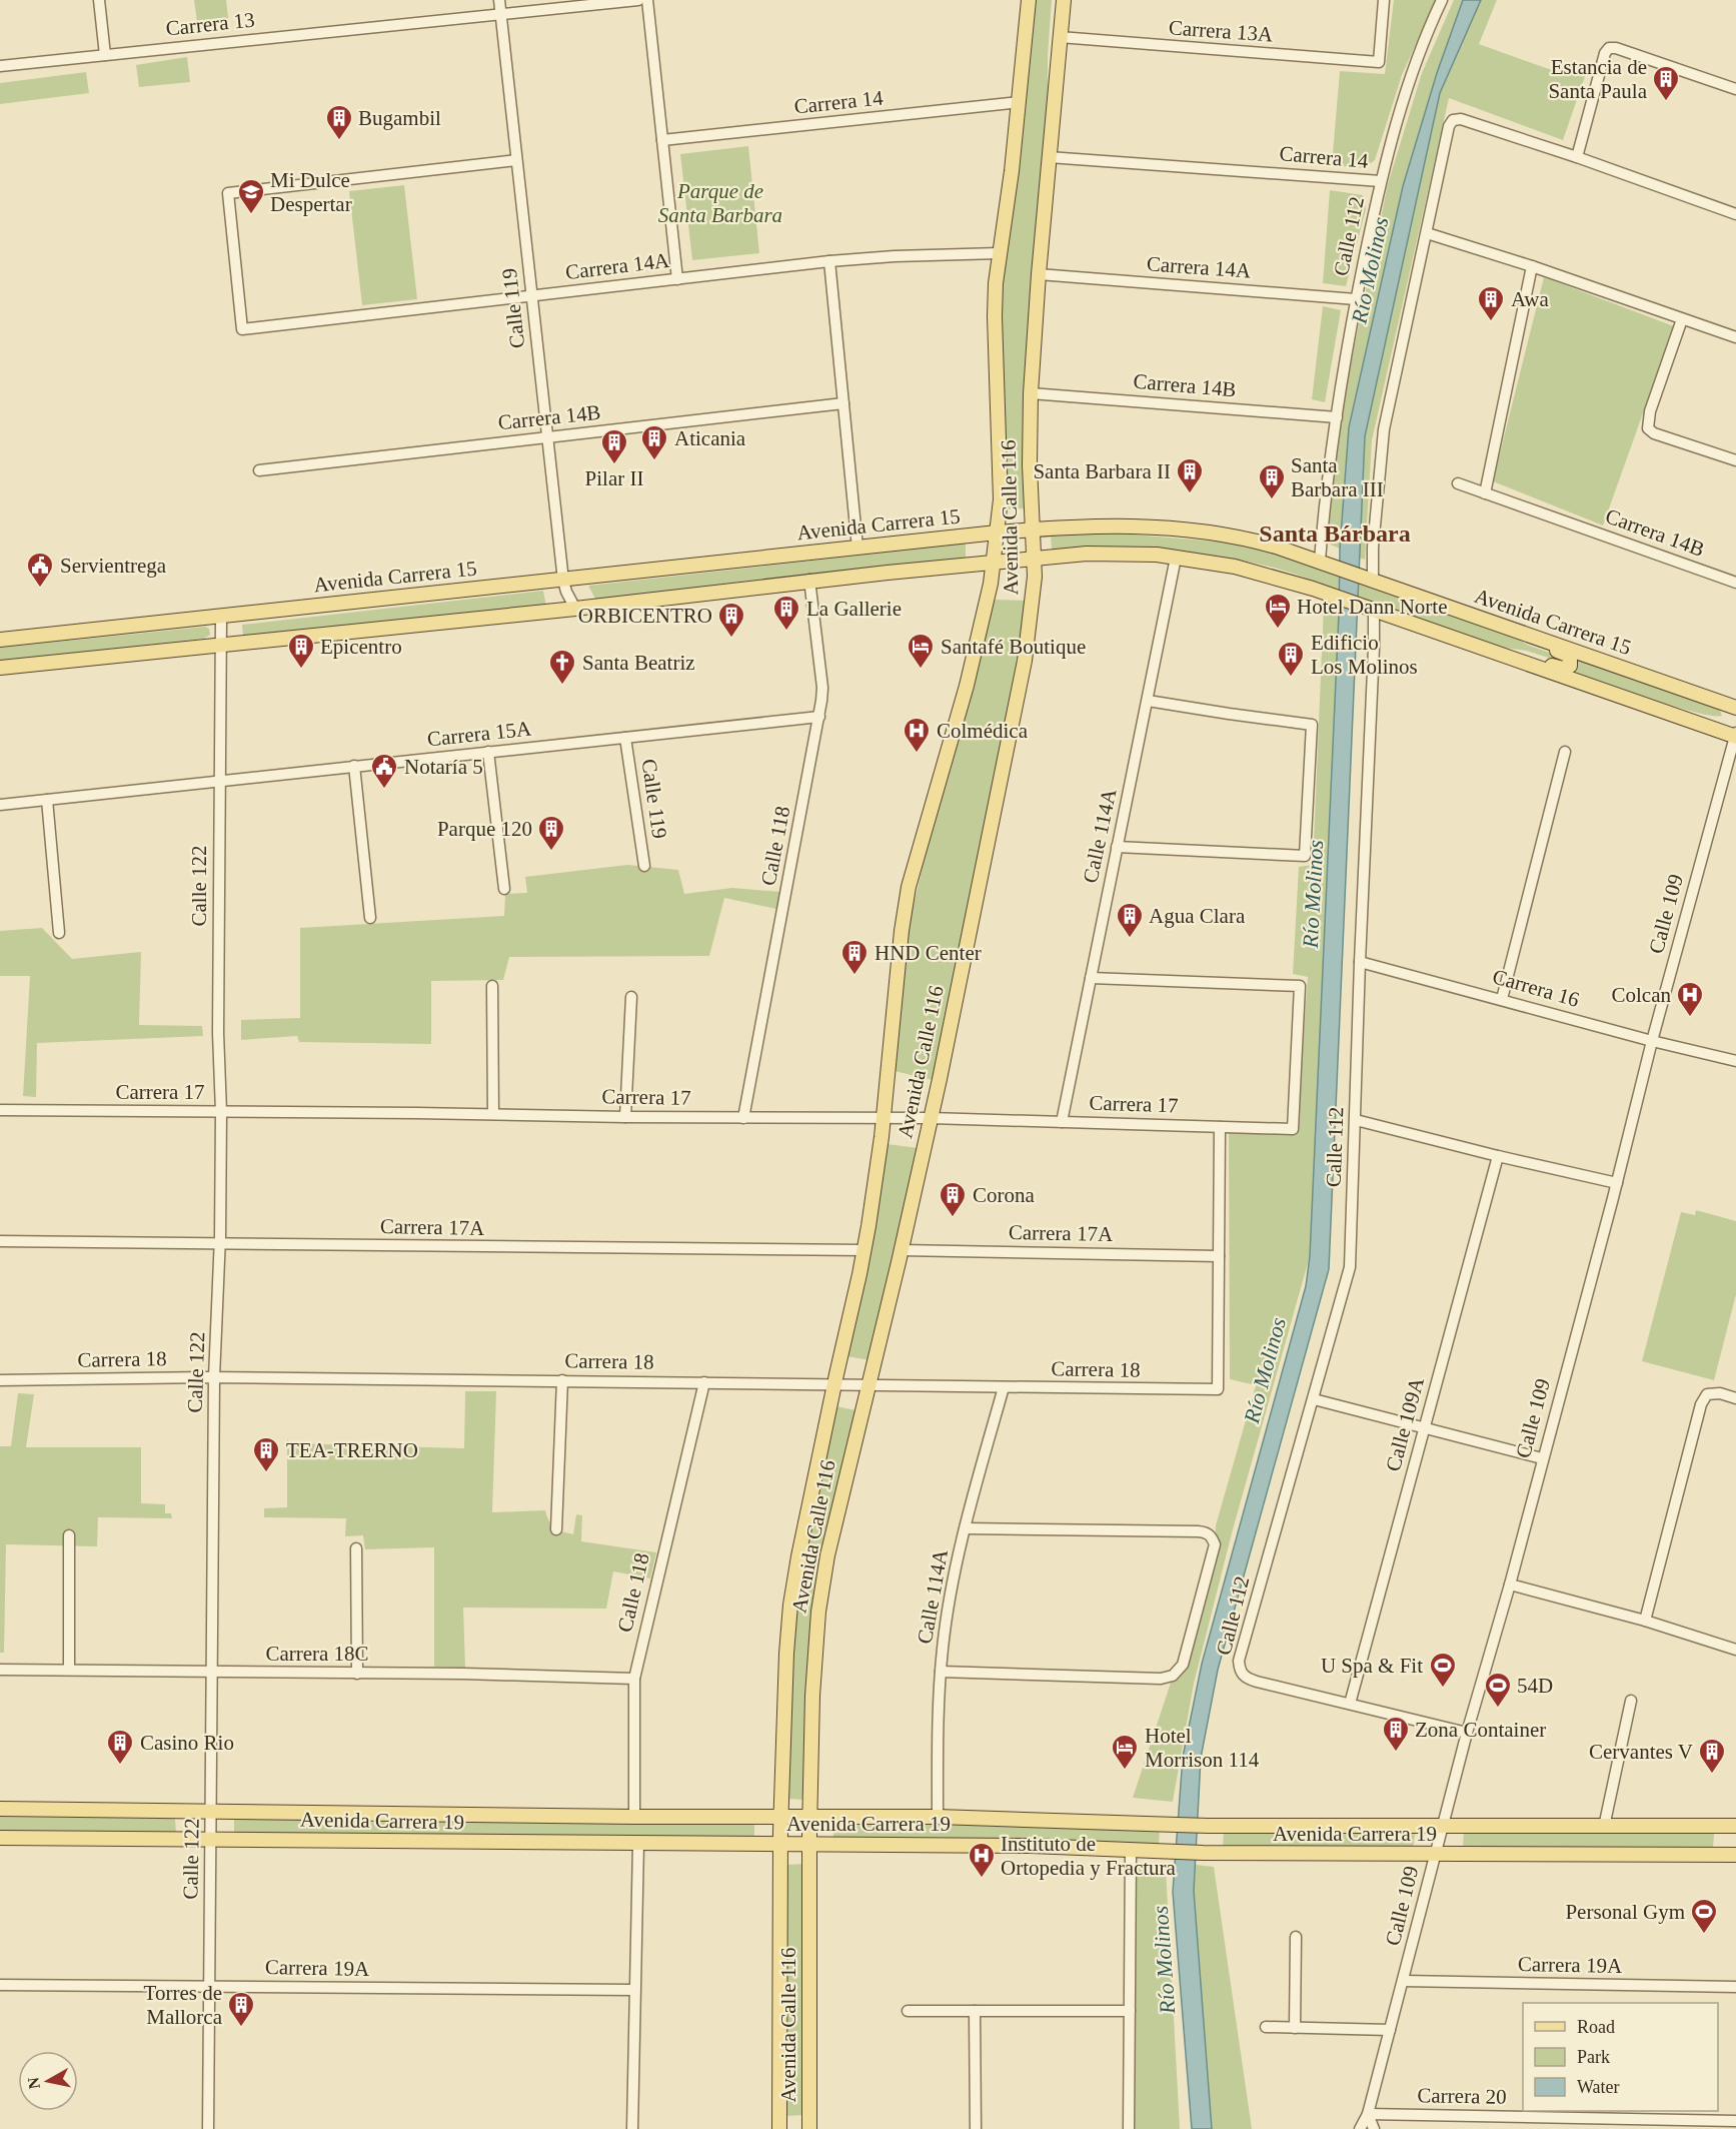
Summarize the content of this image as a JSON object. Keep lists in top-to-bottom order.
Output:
{
  "streets": {
    "main road": ["Avenida Calle 116", "Avenida Carrera 15", "Avenida Carrera 19"],
    "street": [
      "Carrera 13",
      "Carrera 13A",
      "Carrera 14",
      "Calle 112",
      "Carrera 14A",
      "Calle 119",
      "Carrera 14B",
      "Carrera 15A",
      "Calle 114A",
      "Calle 118",
      "Calle 122",
      "Calle 109",
      "Carrera 16",
      "Carrera 17",
      "Carrera 17A",
      "Carrera 18",
      "Calle 109A",
      "Carrera 18C",
      "Carrera 19A",
      "Carrera 20"
    ]
  },
  "crossings": [
    ["Carrera 13", "Calle 119"],
    ["Carrera 13A", "Avenida Calle 116"],
    ["Carrera 14", "Calle 112"],
    ["Carrera 14", "Avenida Calle 116"],
    ["Calle 112", "Carrera 14A"],
    ["Calle 112", "Carrera 14B"],
    ["Calle 112", "Avenida Carrera 15"],
    ["Calle 112", "Calle 114A"],
    ["Calle 112", "Carrera 16"],
    ["Calle 112", "Carrera 17"],
    ["Calle 112", "Calle 109A"],
    ["Carrera 14A", "Calle 119"],
    ["Carrera 14A", "Avenida Calle 116"],
    ["Calle 119", "Carrera 14B"],
    ["Calle 119", "Avenida Carrera 15"],
    ["Calle 119", "Carrera 15A"],
    ["Carrera 14B", "Avenida Calle 116"],
    ["Avenida Calle 116", "Avenida Carrera 15"],
    ["Avenida Calle 116", "Carrera 17"],
    ["Avenida Calle 116", "Carrera 17A"],
    ["Avenida Calle 116", "Carrera 18"],
    ["Avenida Calle 116", "Avenida Carrera 19"],
    ["Avenida Carrera 15", "Calle 122"],
    ["Carrera 15A", "Calle 118"],
    ["Carrera 15A", "Calle 122"],
    ["Calle 114A", "Carrera 17"],
    ["Calle 114A", "Carrera 18"],
    ["Calle 114A", "Avenida Carrera 19"],
    ["Calle 118", "Carrera 17"],
    ["Calle 118", "Carrera 18"],
    ["Calle 118", "Carrera 18C"],
    ["Calle 118", "Avenida Carrera 19"],
    ["Calle 122", "Carrera 17"],
    ["Calle 122", "Carrera 17A"],
    ["Calle 122", "Carrera 18"],
    ["Calle 122", "Carrera 18C"],
    ["Calle 122", "Avenida Carrera 19"],
    ["Calle 122", "Carrera 19A"],
    ["Calle 109", "Carrera 16"],
    ["Calle 109", "Avenida Carrera 19"],
    ["Calle 109", "Carrera 19A"],
    ["Calle 109", "Carrera 20"],
    ["Carrera 17A", "Carrera 18"]
  ],
  "districts": ["Santa Bárbara"],
  "water": ["Río Molinos"],
  "parks": ["Parque de Santa Barbara"],
  "places": {
    "building": [
      "Estancia de Santa Paula",
      "Bugambil",
      "Awa",
      "Aticania",
      "Pilar II",
      "Santa Barbara II",
      "Santa Barbara III",
      "La Gallerie",
      "ORBICENTRO",
      "Epicentro",
      "Edificio Los Molinos",
      "Parque 120",
      "Agua Clara",
      "HND Center",
      "Corona",
      "TEA-TRERNO",
      "Zona Container",
      "Casino Rio",
      "Cervantes V",
      "Torres de Mallorca"
    ],
    "school or university": ["Mi Dulce Despertar"],
    "public building": ["Servientrega", "Notaría 5"],
    "hotel": ["Hotel Dann Norte", "Santafé Boutique", "Hotel Morrison 114"],
    "church": ["Santa Beatriz"],
    "hospital": ["Colmédica", "Colcan", "Instituto de Ortopedia y Fractura"],
    "sports": ["U Spa & Fit", "54D", "Personal Gym"]
  },
  "legend": ["Road", "Park", "Water"],
  "north": "left"
}
